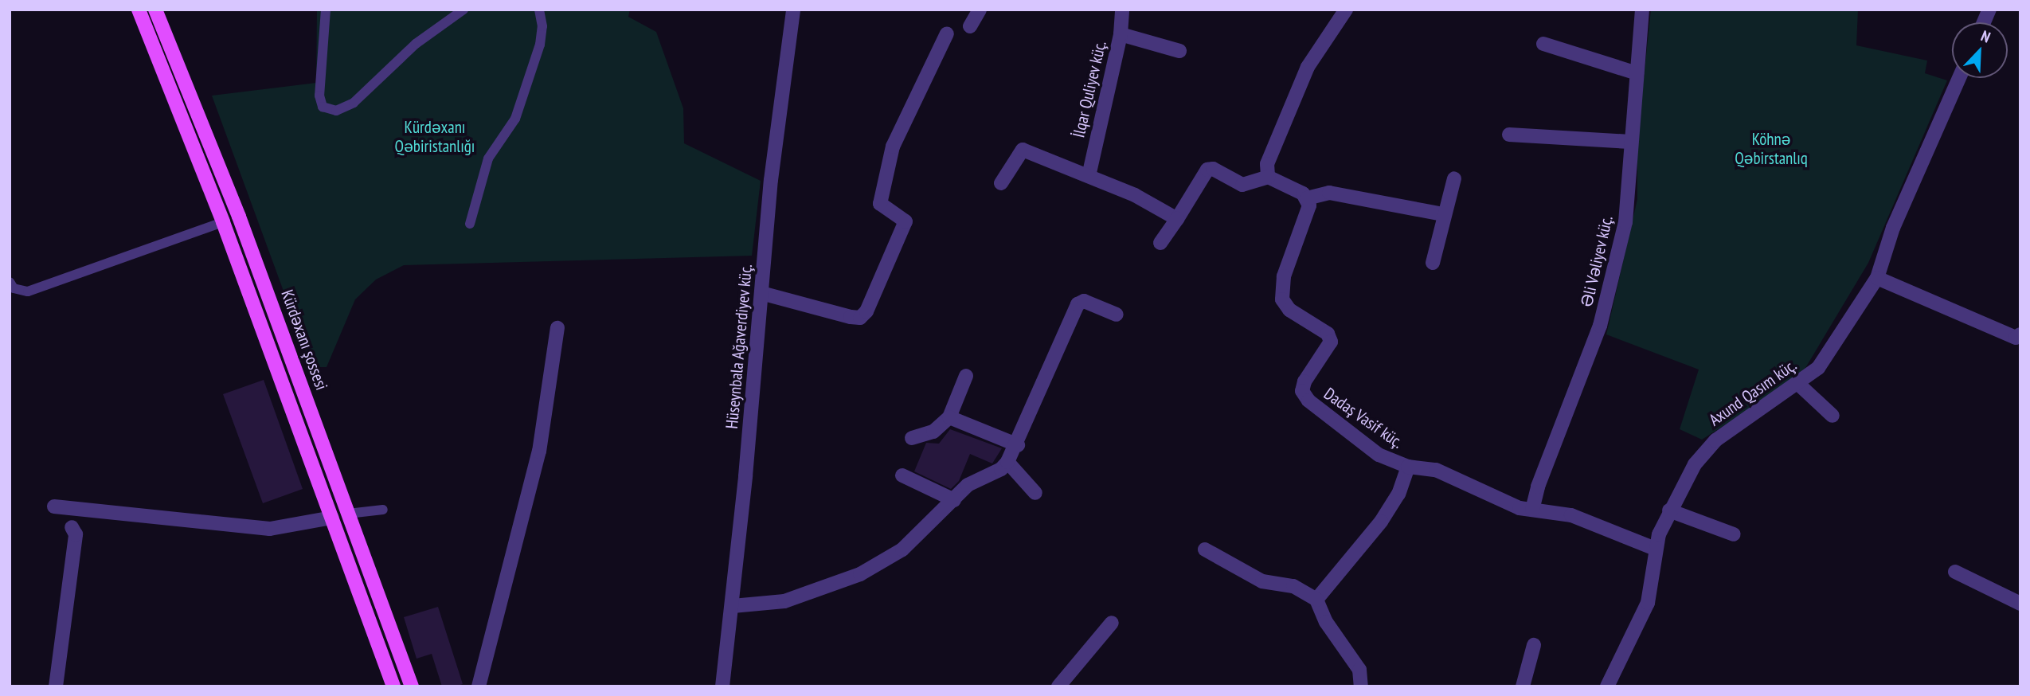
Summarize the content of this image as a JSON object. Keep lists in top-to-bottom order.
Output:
{
  "streets": {
    "main road": ["Kürdəxanı şossesi"],
    "street": [
      "İlqar Quliyev küç.",
      "Əli Vəliyev küç.",
      "Hüseynbala Ağaverdiyev küç.",
      "Axund Qasım küç.",
      "Dadaş Vasif küç."
    ]
  },
  "parks": ["Kürdəxanı Qəbiristanlığı", "Köhnə Qəbirstanlıq"],
  "north": "top right"
}
